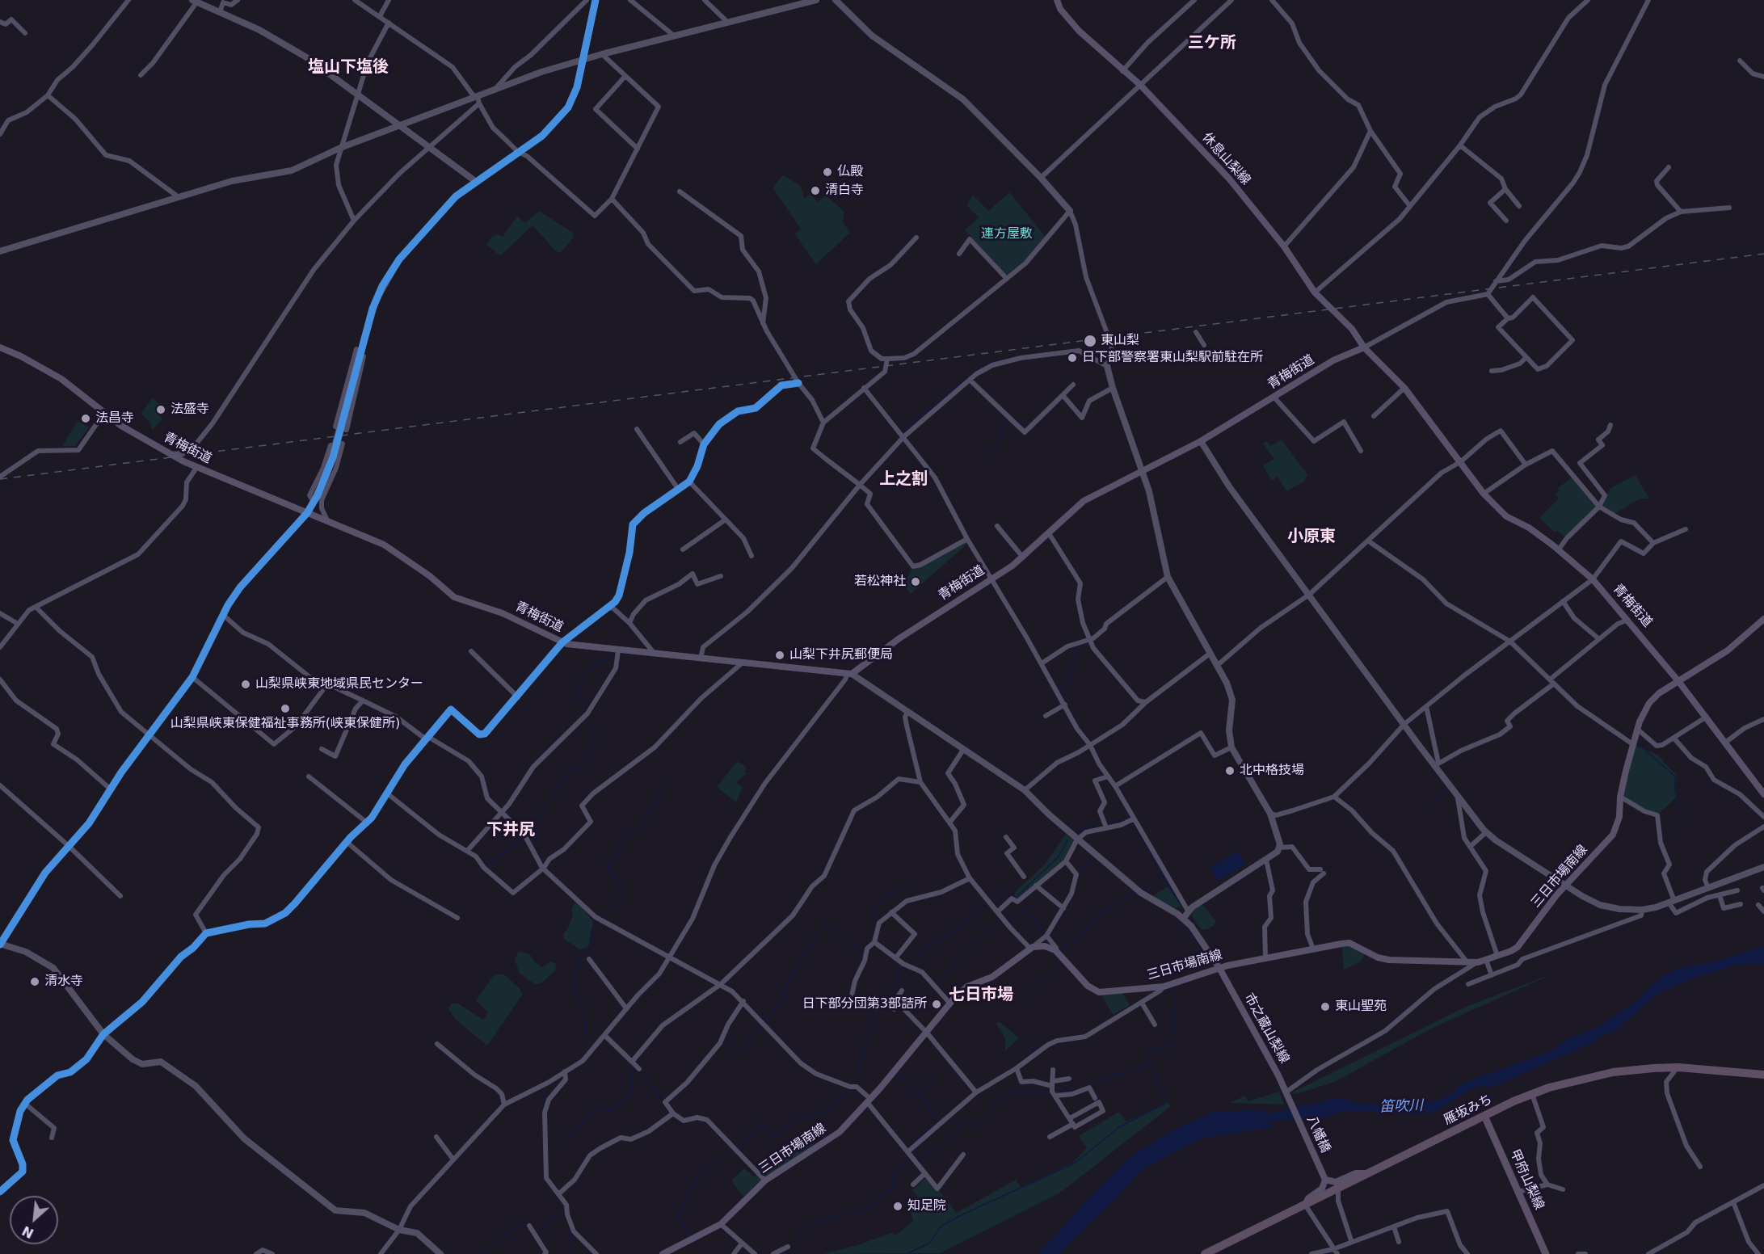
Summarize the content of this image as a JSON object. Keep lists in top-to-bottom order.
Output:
{
  "streets": {
    "highway": ["雁坂みち"],
    "main road": [
      "休息山梨線",
      "青梅街道",
      "三日市場南線",
      "市之蔵山梨線",
      "八幡橋",
      "甲府山梨線"
    ]
  },
  "crossings": [
    ["休息山梨線", "青梅街道"],
    ["青梅街道", "三日市場南線"],
    ["三日市場南線", "市之蔵山梨線"],
    ["市之蔵山梨線", "八幡橋"],
    ["雁坂みち", "甲府山梨線"]
  ],
  "districts": [
    "三ケ所",
    "塩山下塩後",
    "上之割",
    "小原東",
    "下井尻",
    "七日市場"
  ],
  "water": ["笛吹川"],
  "parks": ["連方屋敷"],
  "places": [
    "仏殿",
    "清白寺",
    "東山梨",
    "日下部警察署東山梨駅前駐在所",
    "法盛寺",
    "法昌寺",
    "若松神社",
    "山梨下井尻郵便局",
    "山梨県峡東地域県民センター",
    "山梨県峡東保健福祉事務所(峡東保健所)",
    "北中格技場",
    "清水寺",
    "日下部分団第3部詰所",
    "東山聖苑",
    "知足院"
  ],
  "north": "bottom left"
}
